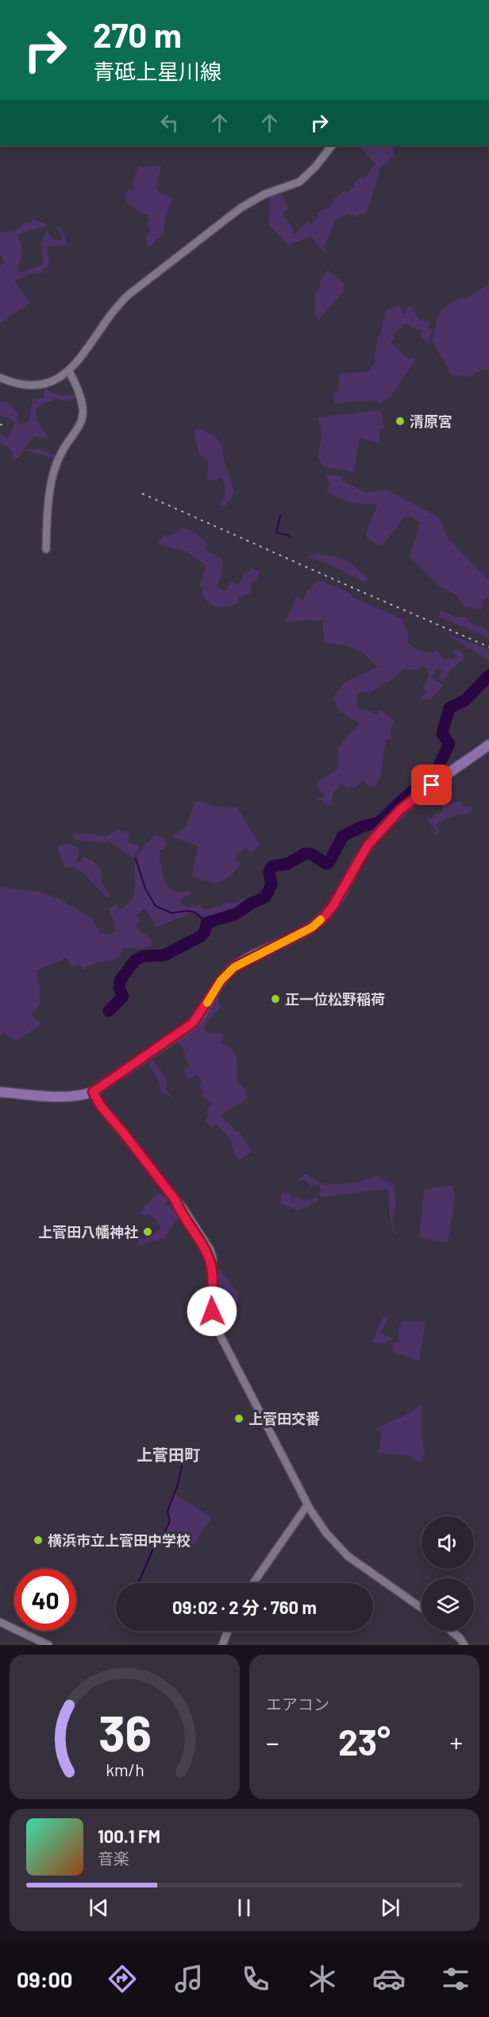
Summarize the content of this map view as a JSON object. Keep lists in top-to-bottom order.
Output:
{
  "districts": ["上菅田町"],
  "places": [
    "清原宮",
    "正一位松野稲荷",
    "上菅田八幡神社",
    "上菅田交番",
    "横浜市立上菅田中学校"
  ],
  "page": {
    "turn": ["270 m", "青砥上星川線"],
    "limit": "40",
    "trip": "09:02 · 2 分 · 760 m",
    "tile": "エアコン",
    "heat": ["−", "23°", "+"],
    "song": ["100.1 FM", "音楽"],
    "tabs": "09:00",
    "gauge": ["36", "km/h"]
  }
}
